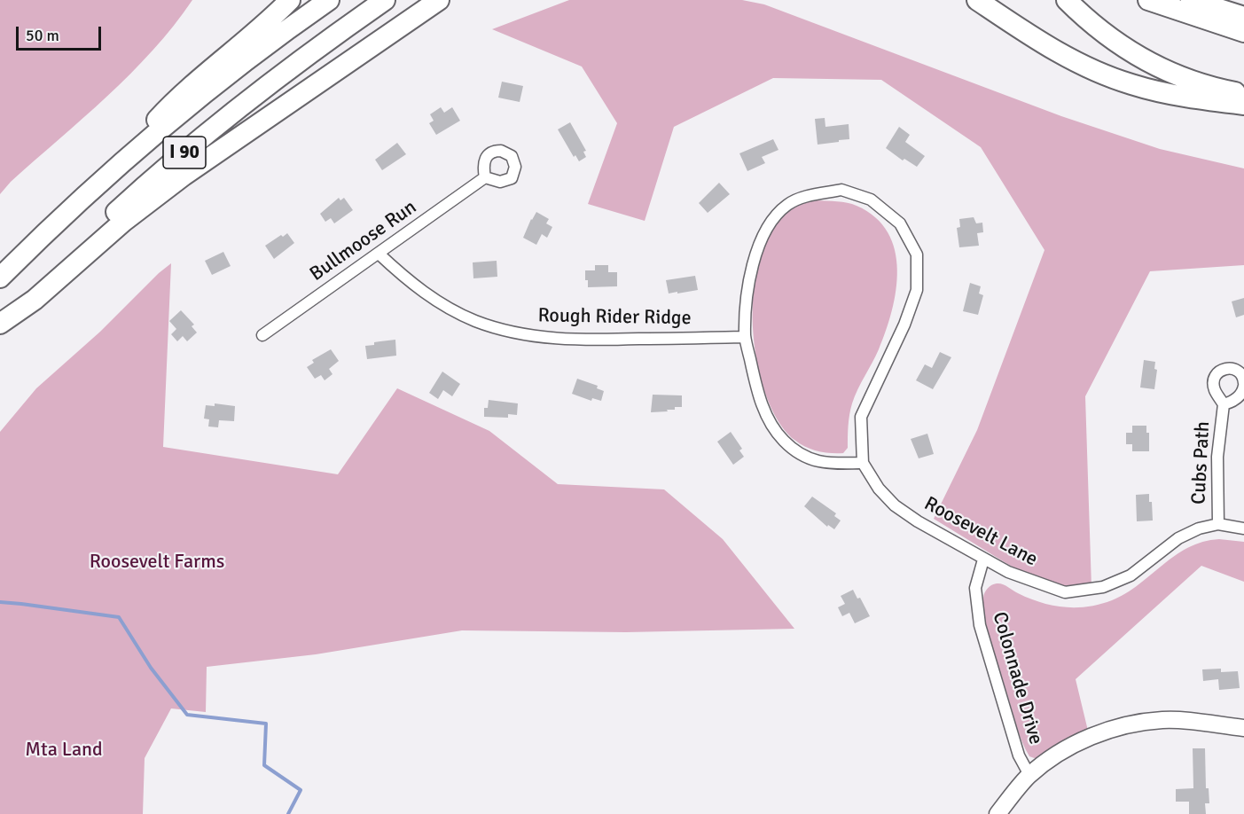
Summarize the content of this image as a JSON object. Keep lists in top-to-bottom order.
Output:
{
  "streets": {
    "highway": ["I 90"],
    "street": [
      "Bullmoose Run",
      "Rough Rider Ridge",
      "Cubs Path",
      "Roosevelt Lane",
      "Colonnade Drive"
    ]
  },
  "crossings": [
    ["Bullmoose Run", "Rough Rider Ridge"],
    ["Rough Rider Ridge", "Roosevelt Lane"],
    ["Cubs Path", "Roosevelt Lane"],
    ["Roosevelt Lane", "Colonnade Drive"]
  ],
  "parks": ["Roosevelt Farms", "Mta Land"],
  "scale_bar": "50 m"
}
